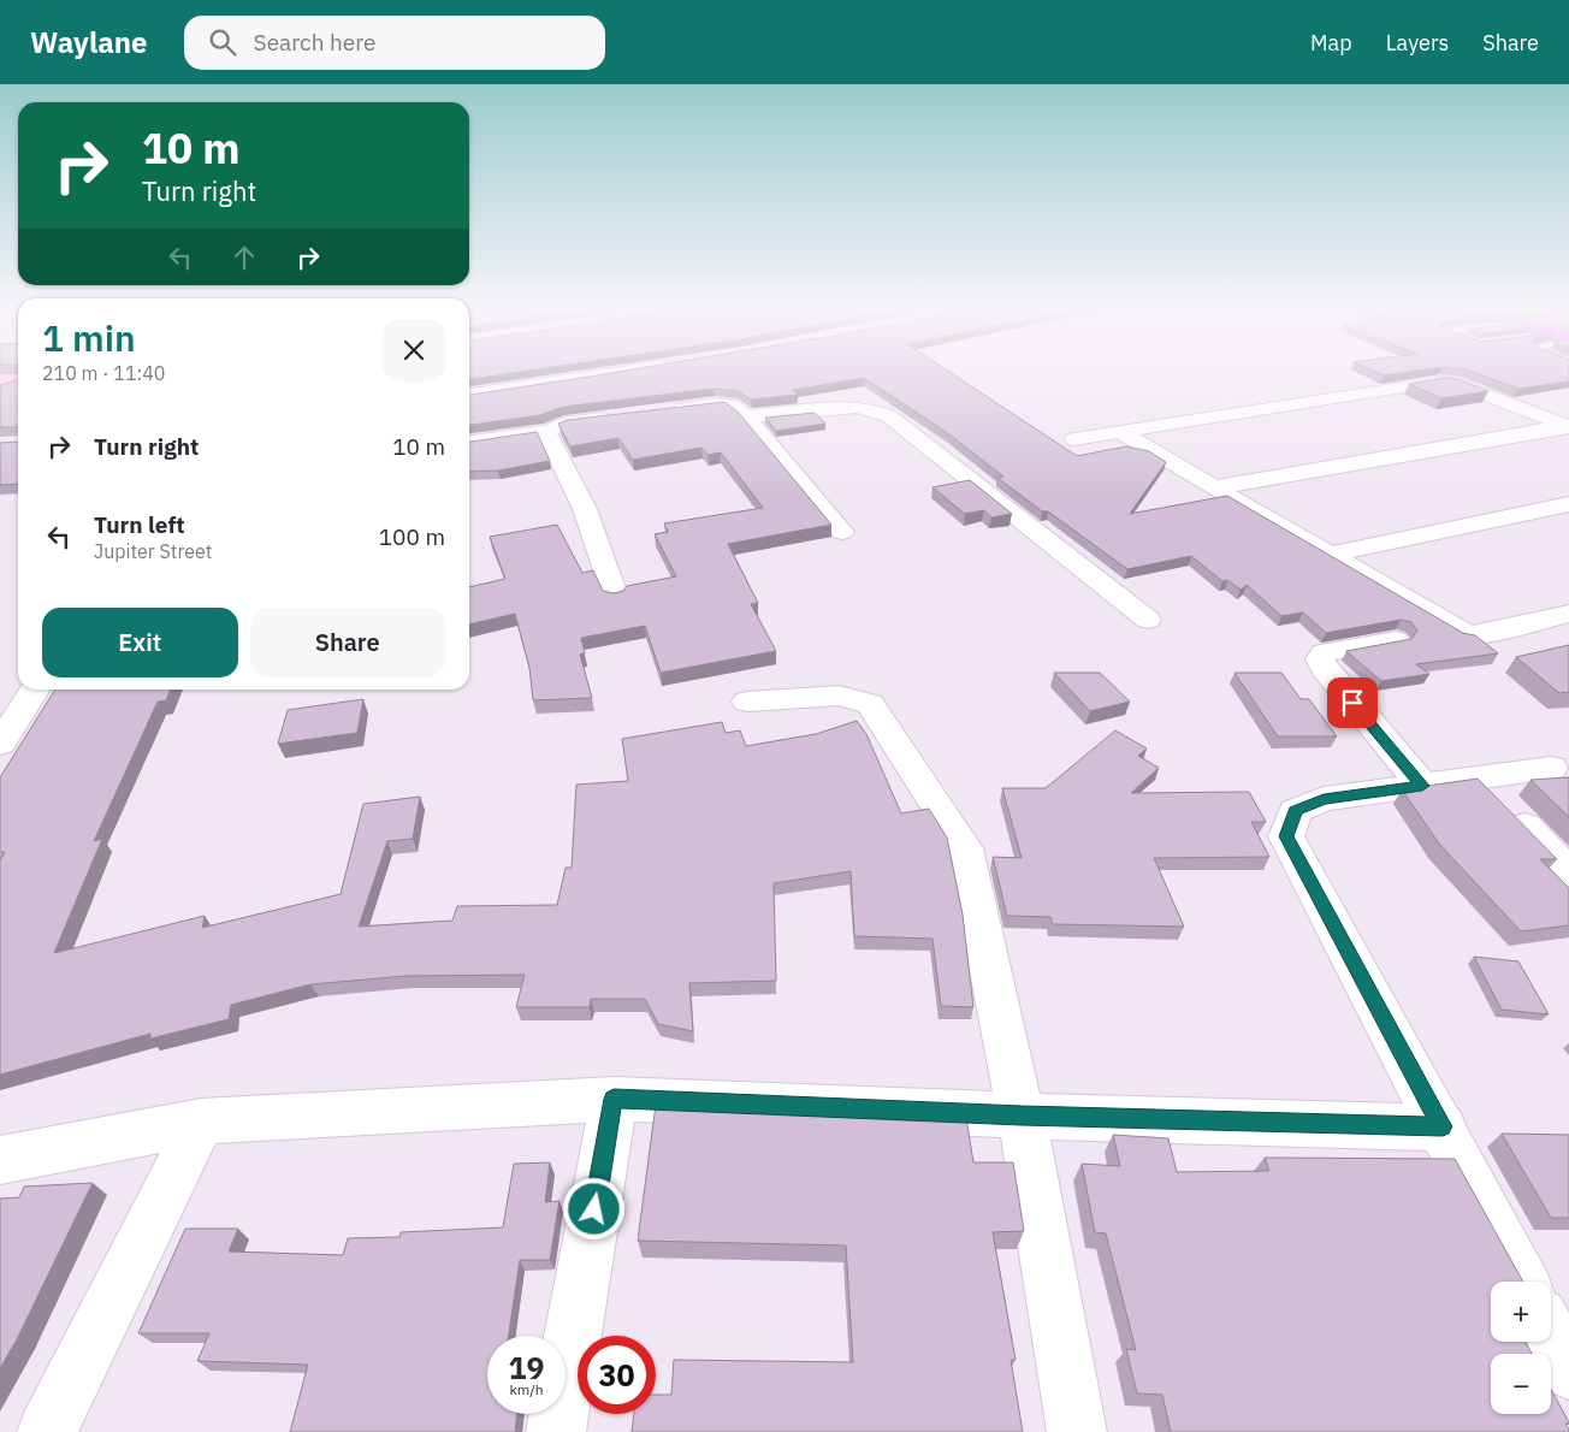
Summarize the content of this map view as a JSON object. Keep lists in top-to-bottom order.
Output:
{
  "page": {
    "header": "Waylane",
    "search": "Search here",
    "nav": ["Map", "Layers", "Share"],
    "turn": ["10 m", "Turn right"],
    "heading": ["1 min", "210 m · 11:40"],
    "list": [
      {
        "name": "Turn right",
        "value": "10 m"
      },
      {
        "name": "Turn left",
        "note": "Jupiter Street",
        "value": "100 m"
      }
    ],
    "buttons": ["Exit", "Share"],
    "map_buttons": ["+", "−"],
    "speed": "19 km/h",
    "limit": "30"
  }
}
